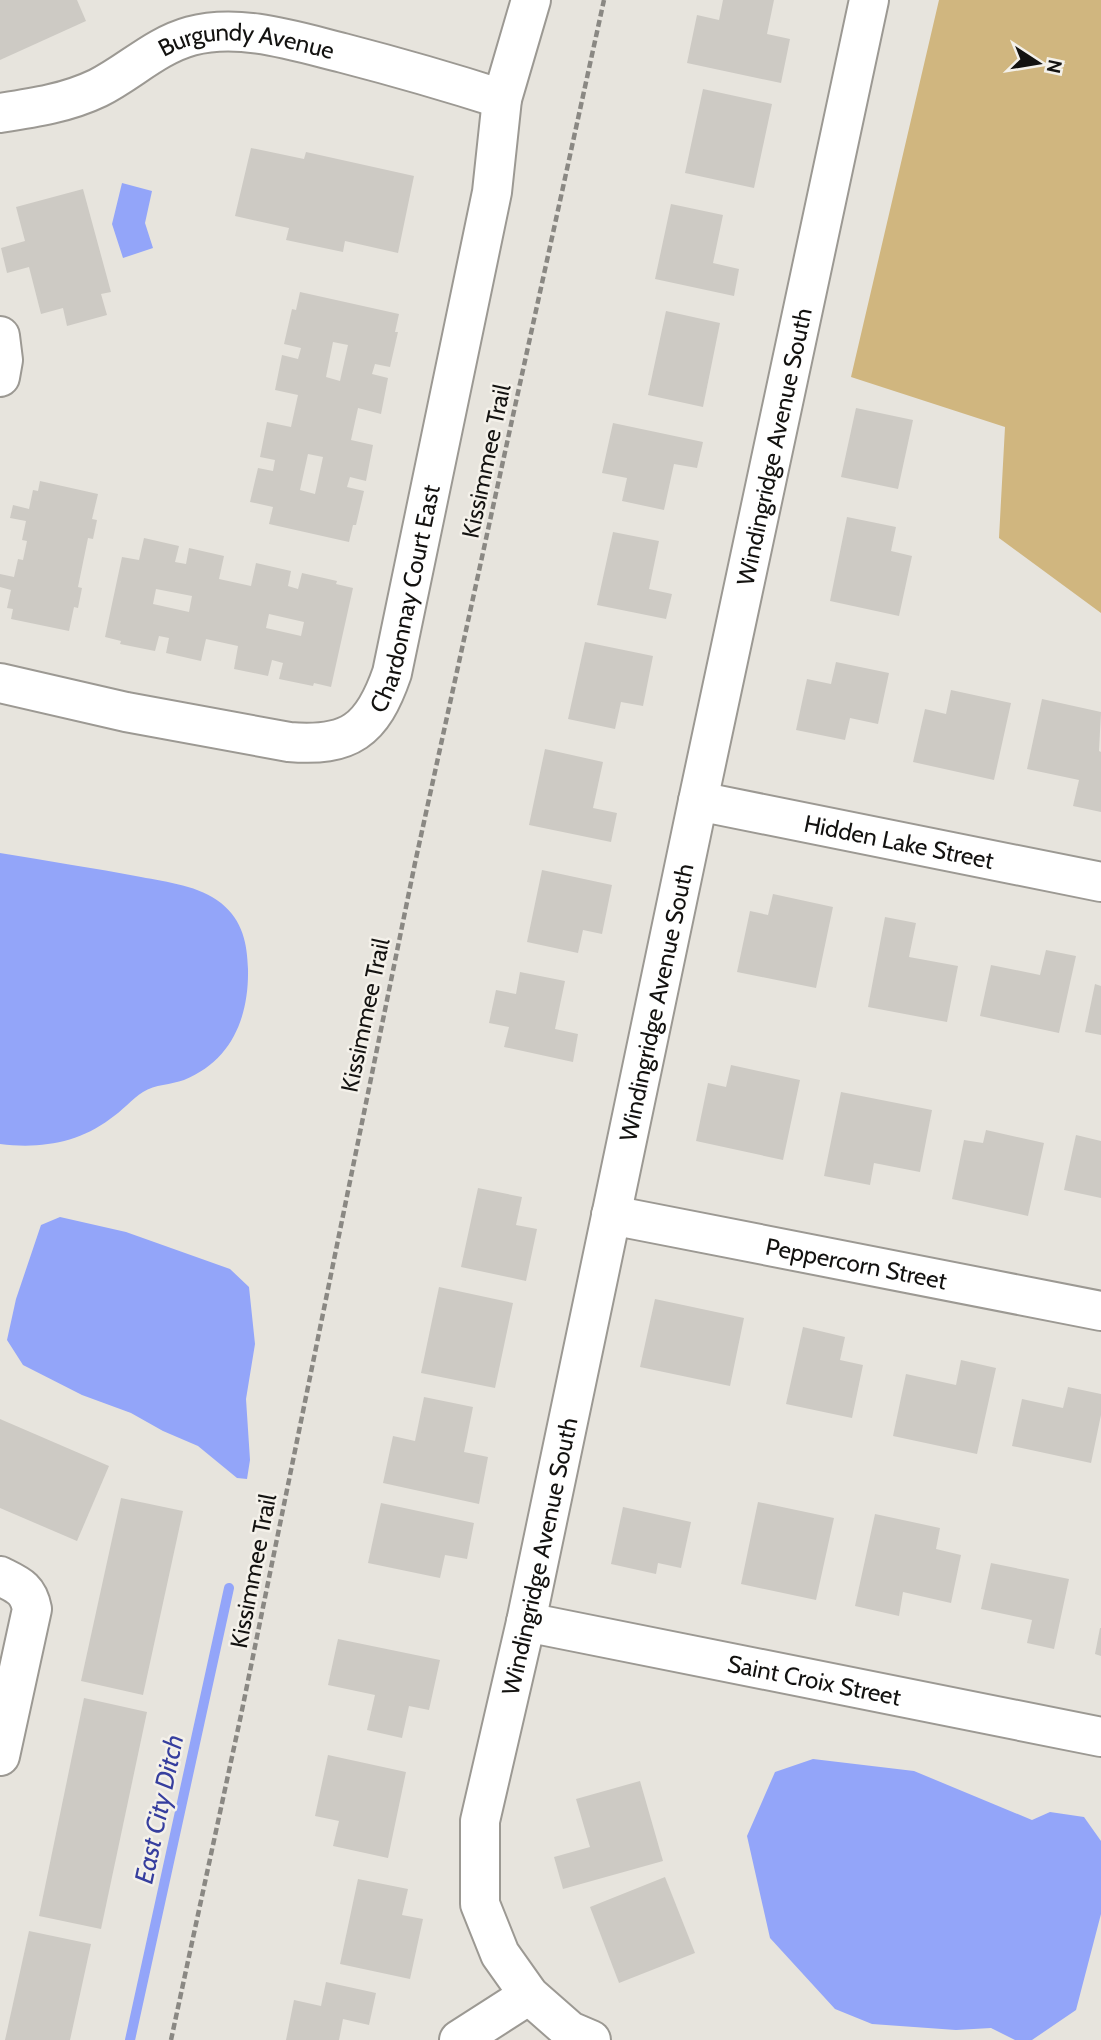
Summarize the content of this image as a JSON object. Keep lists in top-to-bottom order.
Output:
{
  "streets": {
    "street": [
      "Burgundy Avenue",
      "Windingridge Avenue South",
      "Chardonnay Court East",
      "Hidden Lake Street",
      "Peppercorn Street",
      "Saint Croix Street"
    ],
    "path": ["Kissimmee Trail"]
  },
  "crossings": [
    ["Burgundy Avenue", "Chardonnay Court East"],
    ["Windingridge Avenue South", "Hidden Lake Street"],
    ["Windingridge Avenue South", "Peppercorn Street"],
    ["Windingridge Avenue South", "Saint Croix Street"]
  ],
  "water": ["East City Ditch"],
  "north": "right"
}
